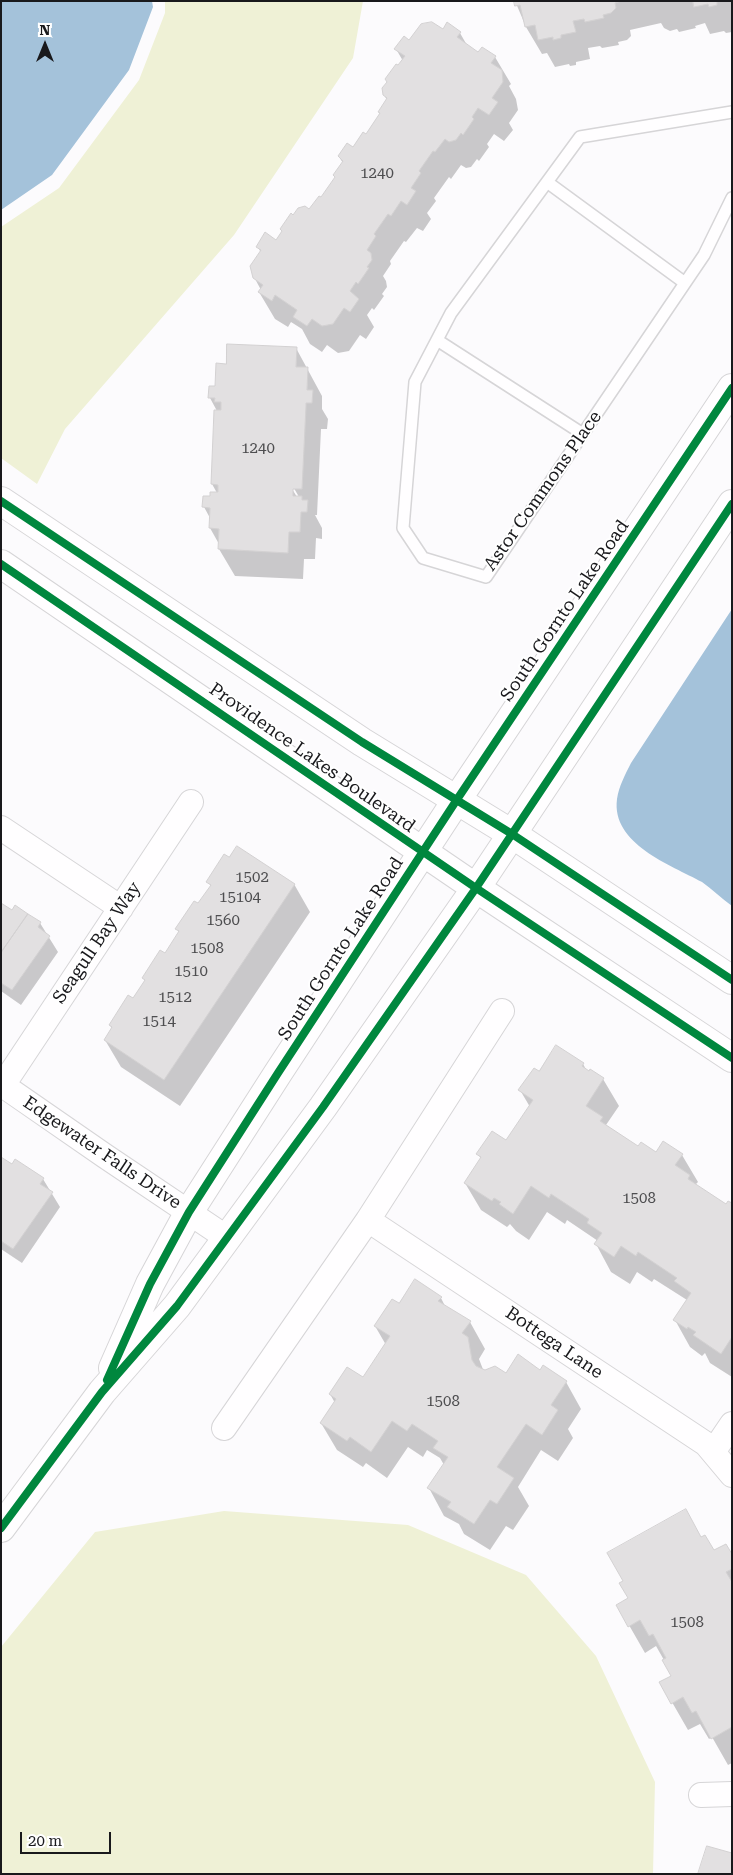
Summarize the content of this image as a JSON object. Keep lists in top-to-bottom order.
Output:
{
  "streets": {
    "street": [
      "South Gornto Lake Road",
      "Providence Lakes Boulevard",
      "Seagull Bay Way",
      "Edgewater Falls Drive",
      "Bottega Lane"
    ],
    "lane": ["Astor Commons Place"]
  },
  "crossings": [
    ["South Gornto Lake Road", "Providence Lakes Boulevard"],
    ["South Gornto Lake Road", "Edgewater Falls Drive"],
    ["Seagull Bay Way", "Edgewater Falls Drive"]
  ],
  "house_numbers": [
    "1240",
    "1240",
    "1502",
    "15104",
    "1560",
    "1508",
    "1510",
    "1512",
    "1514",
    "1508",
    "1508",
    "1508"
  ],
  "scale_bar": "20 m",
  "north": "top"
}
